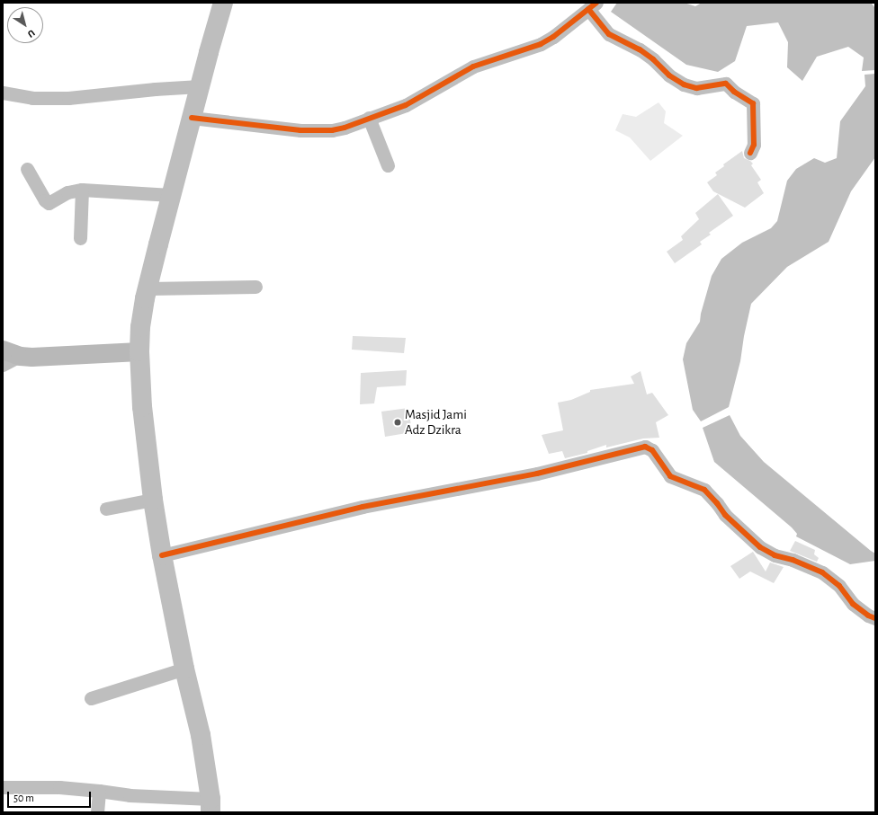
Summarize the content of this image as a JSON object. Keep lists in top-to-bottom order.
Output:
{
  "places": ["Masjid Jami Adz Dzikra"],
  "scale_bar": "50 m",
  "north": "bottom right"
}
